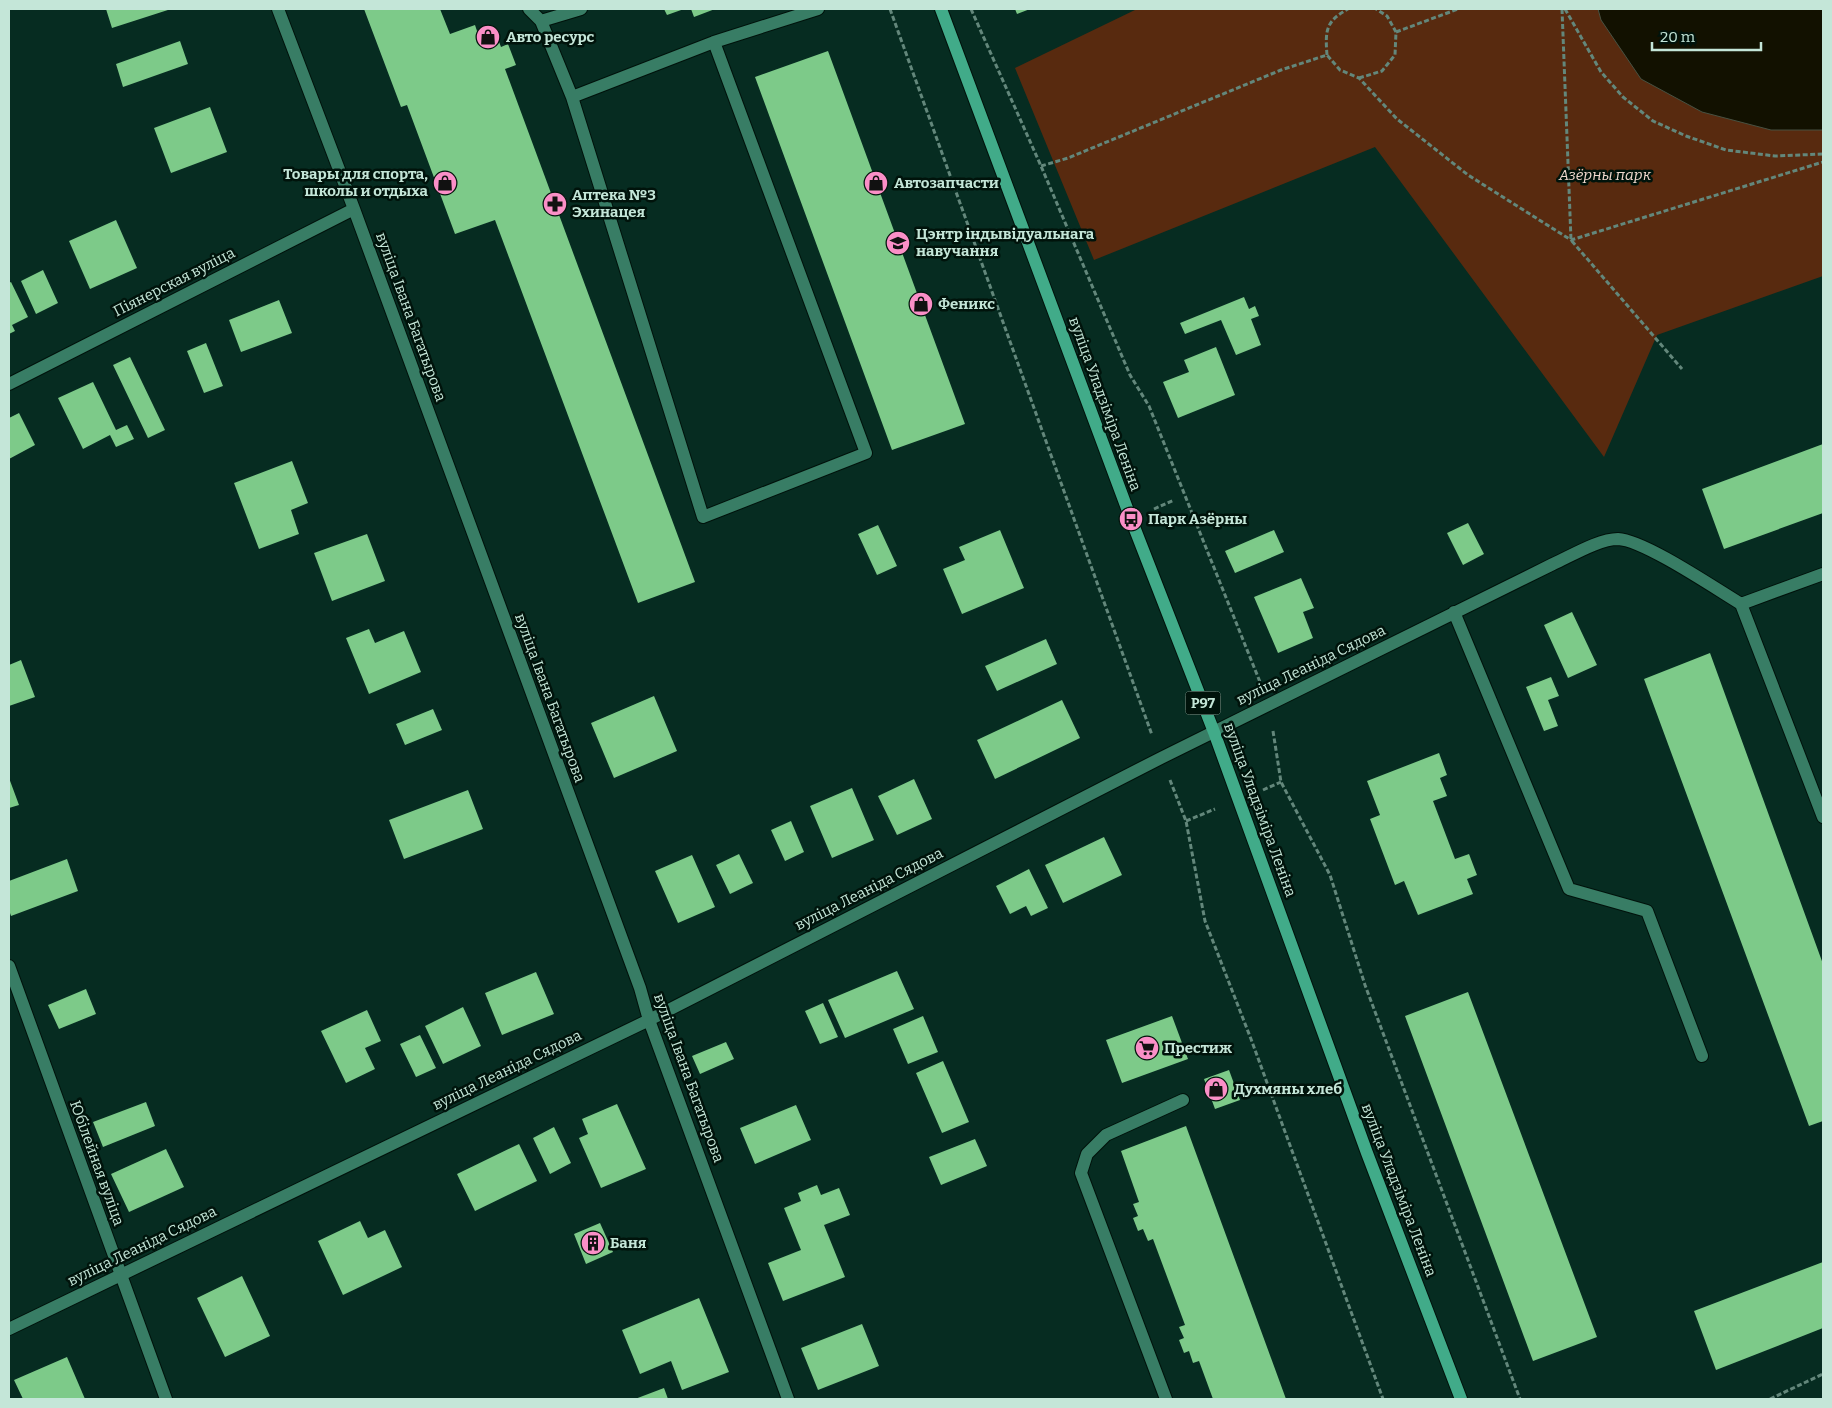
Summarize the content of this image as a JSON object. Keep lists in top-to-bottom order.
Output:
{
  "streets": {
    "main road": ["вуліца Уладзіміра Леніна", "Р97"],
    "street": [
      "Піянерская вуліца",
      "вуліца Івана Багатырова",
      "вуліца Леаніда Сядова",
      "Юбілейная вуліца"
    ]
  },
  "crossings": [
    ["Піянерская вуліца", "вуліца Івана Багатырова"],
    ["вуліца Івана Багатырова", "вуліца Леаніда Сядова"],
    ["вуліца Уладзіміра Леніна", "вуліца Леаніда Сядова"],
    ["вуліца Леаніда Сядова", "Юбілейная вуліца"]
  ],
  "parks": ["Азёрны парк"],
  "places": {
    "shop": [
      "Авто ресурс",
      "Товары для спорта, школы и отдыха",
      "Автозапчасти",
      "Феникс",
      "Духмяны хлеб"
    ],
    "pharmacy": ["Аптека №3 Эхинацея"],
    "school or university": ["Цэнтр індывідуальнага навучання"],
    "bus stop": ["Парк Азёрны"],
    "supermarket": ["Престиж"],
    "building": ["Баня"]
  },
  "scale_bar": "20 m"
}
